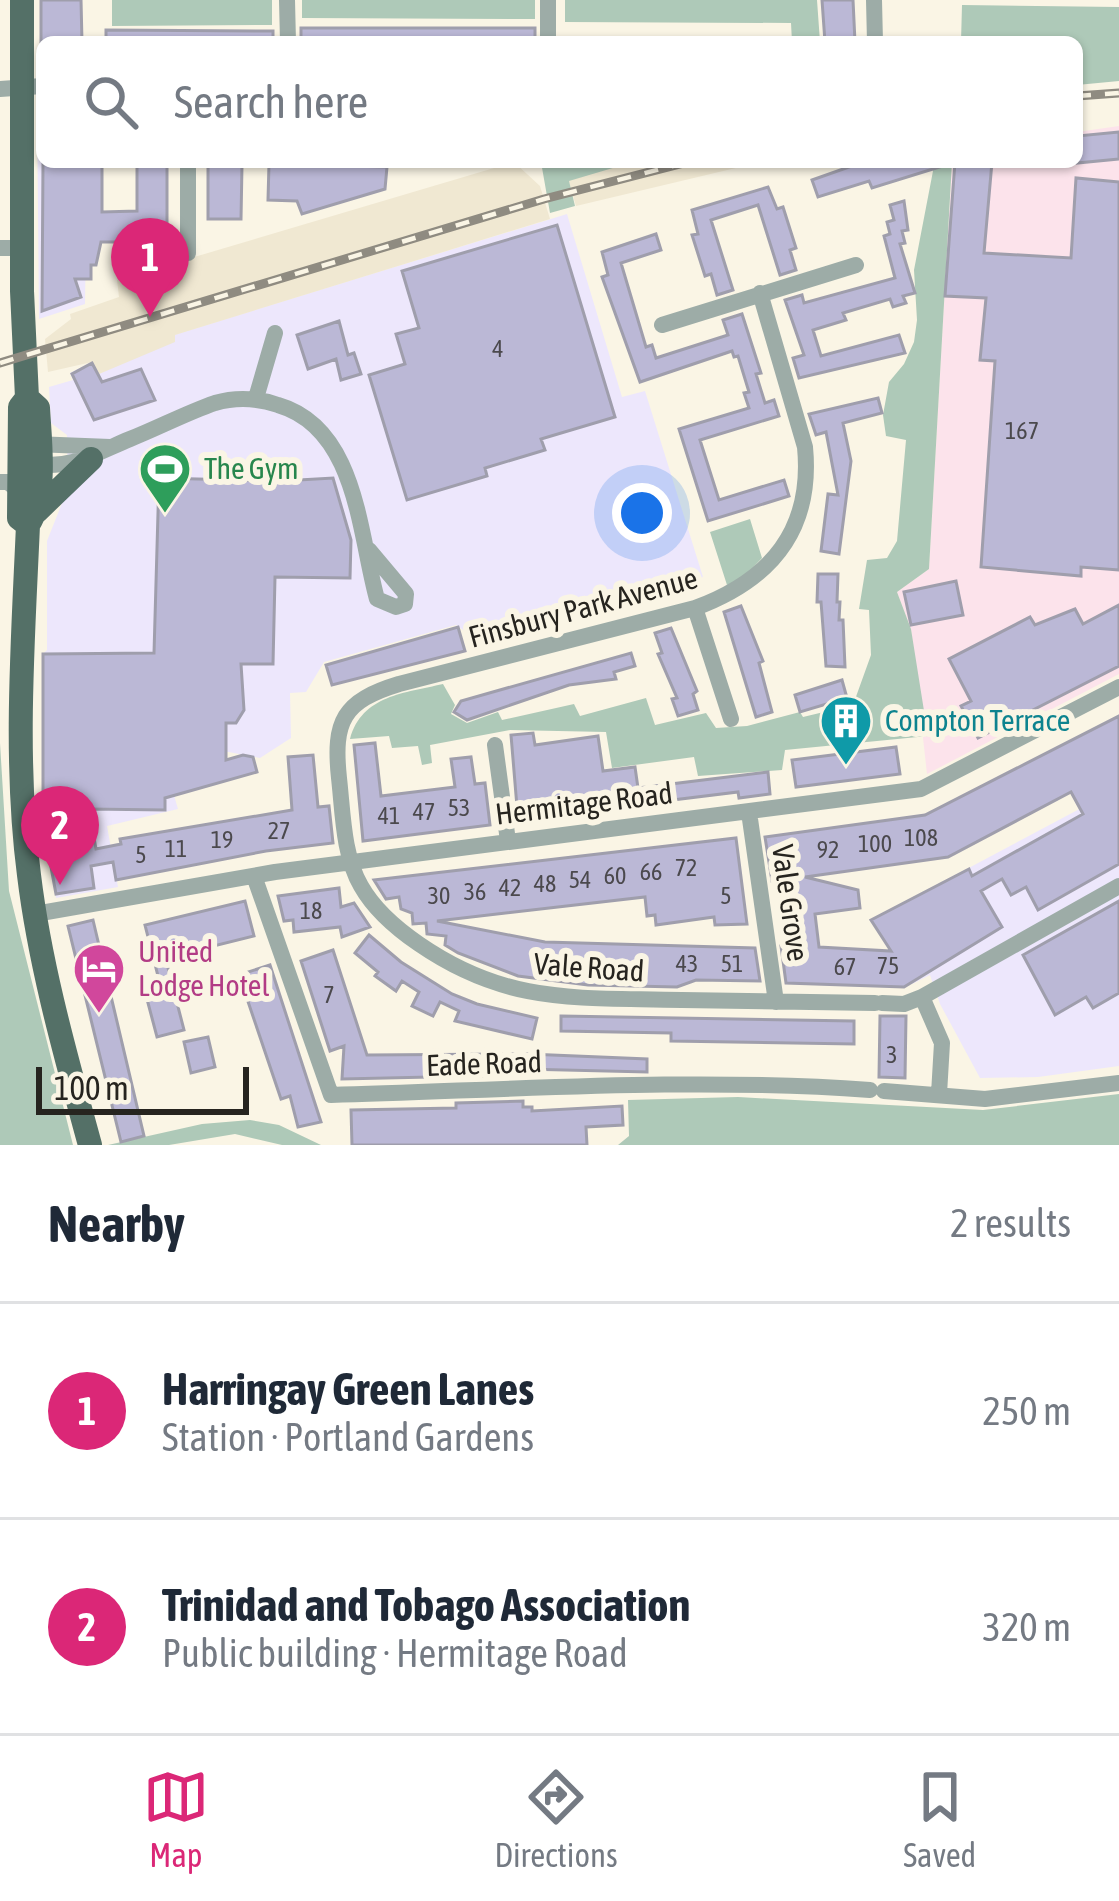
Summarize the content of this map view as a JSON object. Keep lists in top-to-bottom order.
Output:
{
  "streets": {
    "street": [
      "Finsbury Park Avenue",
      "Hermitage Road",
      "Vale Grove",
      "Vale Road",
      "Eade Road"
    ]
  },
  "crossings": [
    ["Finsbury Park Avenue", "Hermitage Road"],
    ["Finsbury Park Avenue", "Vale Road"],
    ["Hermitage Road", "Vale Grove"],
    ["Hermitage Road", "Vale Road"],
    ["Hermitage Road", "Eade Road"],
    ["Vale Grove", "Vale Road"]
  ],
  "places": {
    "sports": ["The Gym"],
    "building": ["Compton Terrace"],
    "hotel": ["United Lodge Hotel"]
  },
  "house_numbers": [
    "4",
    "167",
    "53",
    "47",
    "41",
    "27",
    "108",
    "19",
    "100",
    "11",
    "92",
    "5",
    "72",
    "66",
    "60",
    "54",
    "48",
    "42",
    "36",
    "30",
    "5",
    "18",
    "43",
    "51",
    "75",
    "67",
    "7",
    "3"
  ],
  "scale_bar": "100 m",
  "page": {
    "search": "Search here",
    "pins": ["1", "2"],
    "scale": "100 m",
    "heading": ["Nearby", "2 results"],
    "list": [
      {
        "mark": "1",
        "name": "Harringay Green Lanes",
        "note": "Station · Portland Gardens",
        "value": "250 m"
      },
      {
        "mark": "2",
        "name": "Trinidad and Tobago Association",
        "note": "Public building · Hermitage Road",
        "value": "320 m"
      }
    ],
    "nav": ["Map", "Directions", "Saved"]
  }
}
